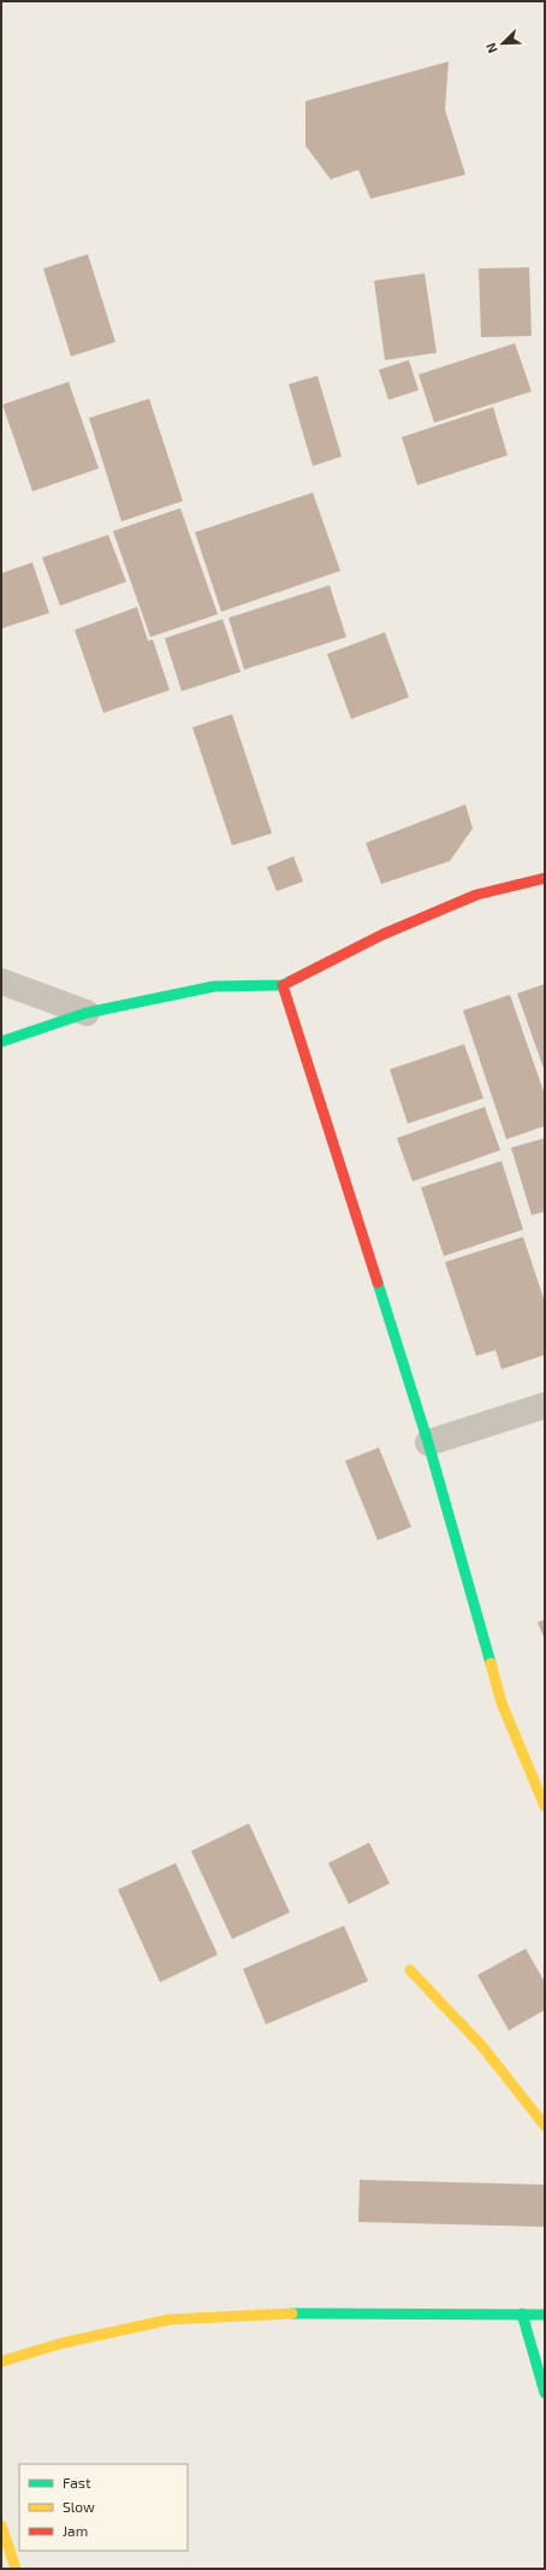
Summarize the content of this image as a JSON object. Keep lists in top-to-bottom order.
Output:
{
  "legend": ["Fast", "Slow", "Jam"],
  "north": "bottom left"
}
